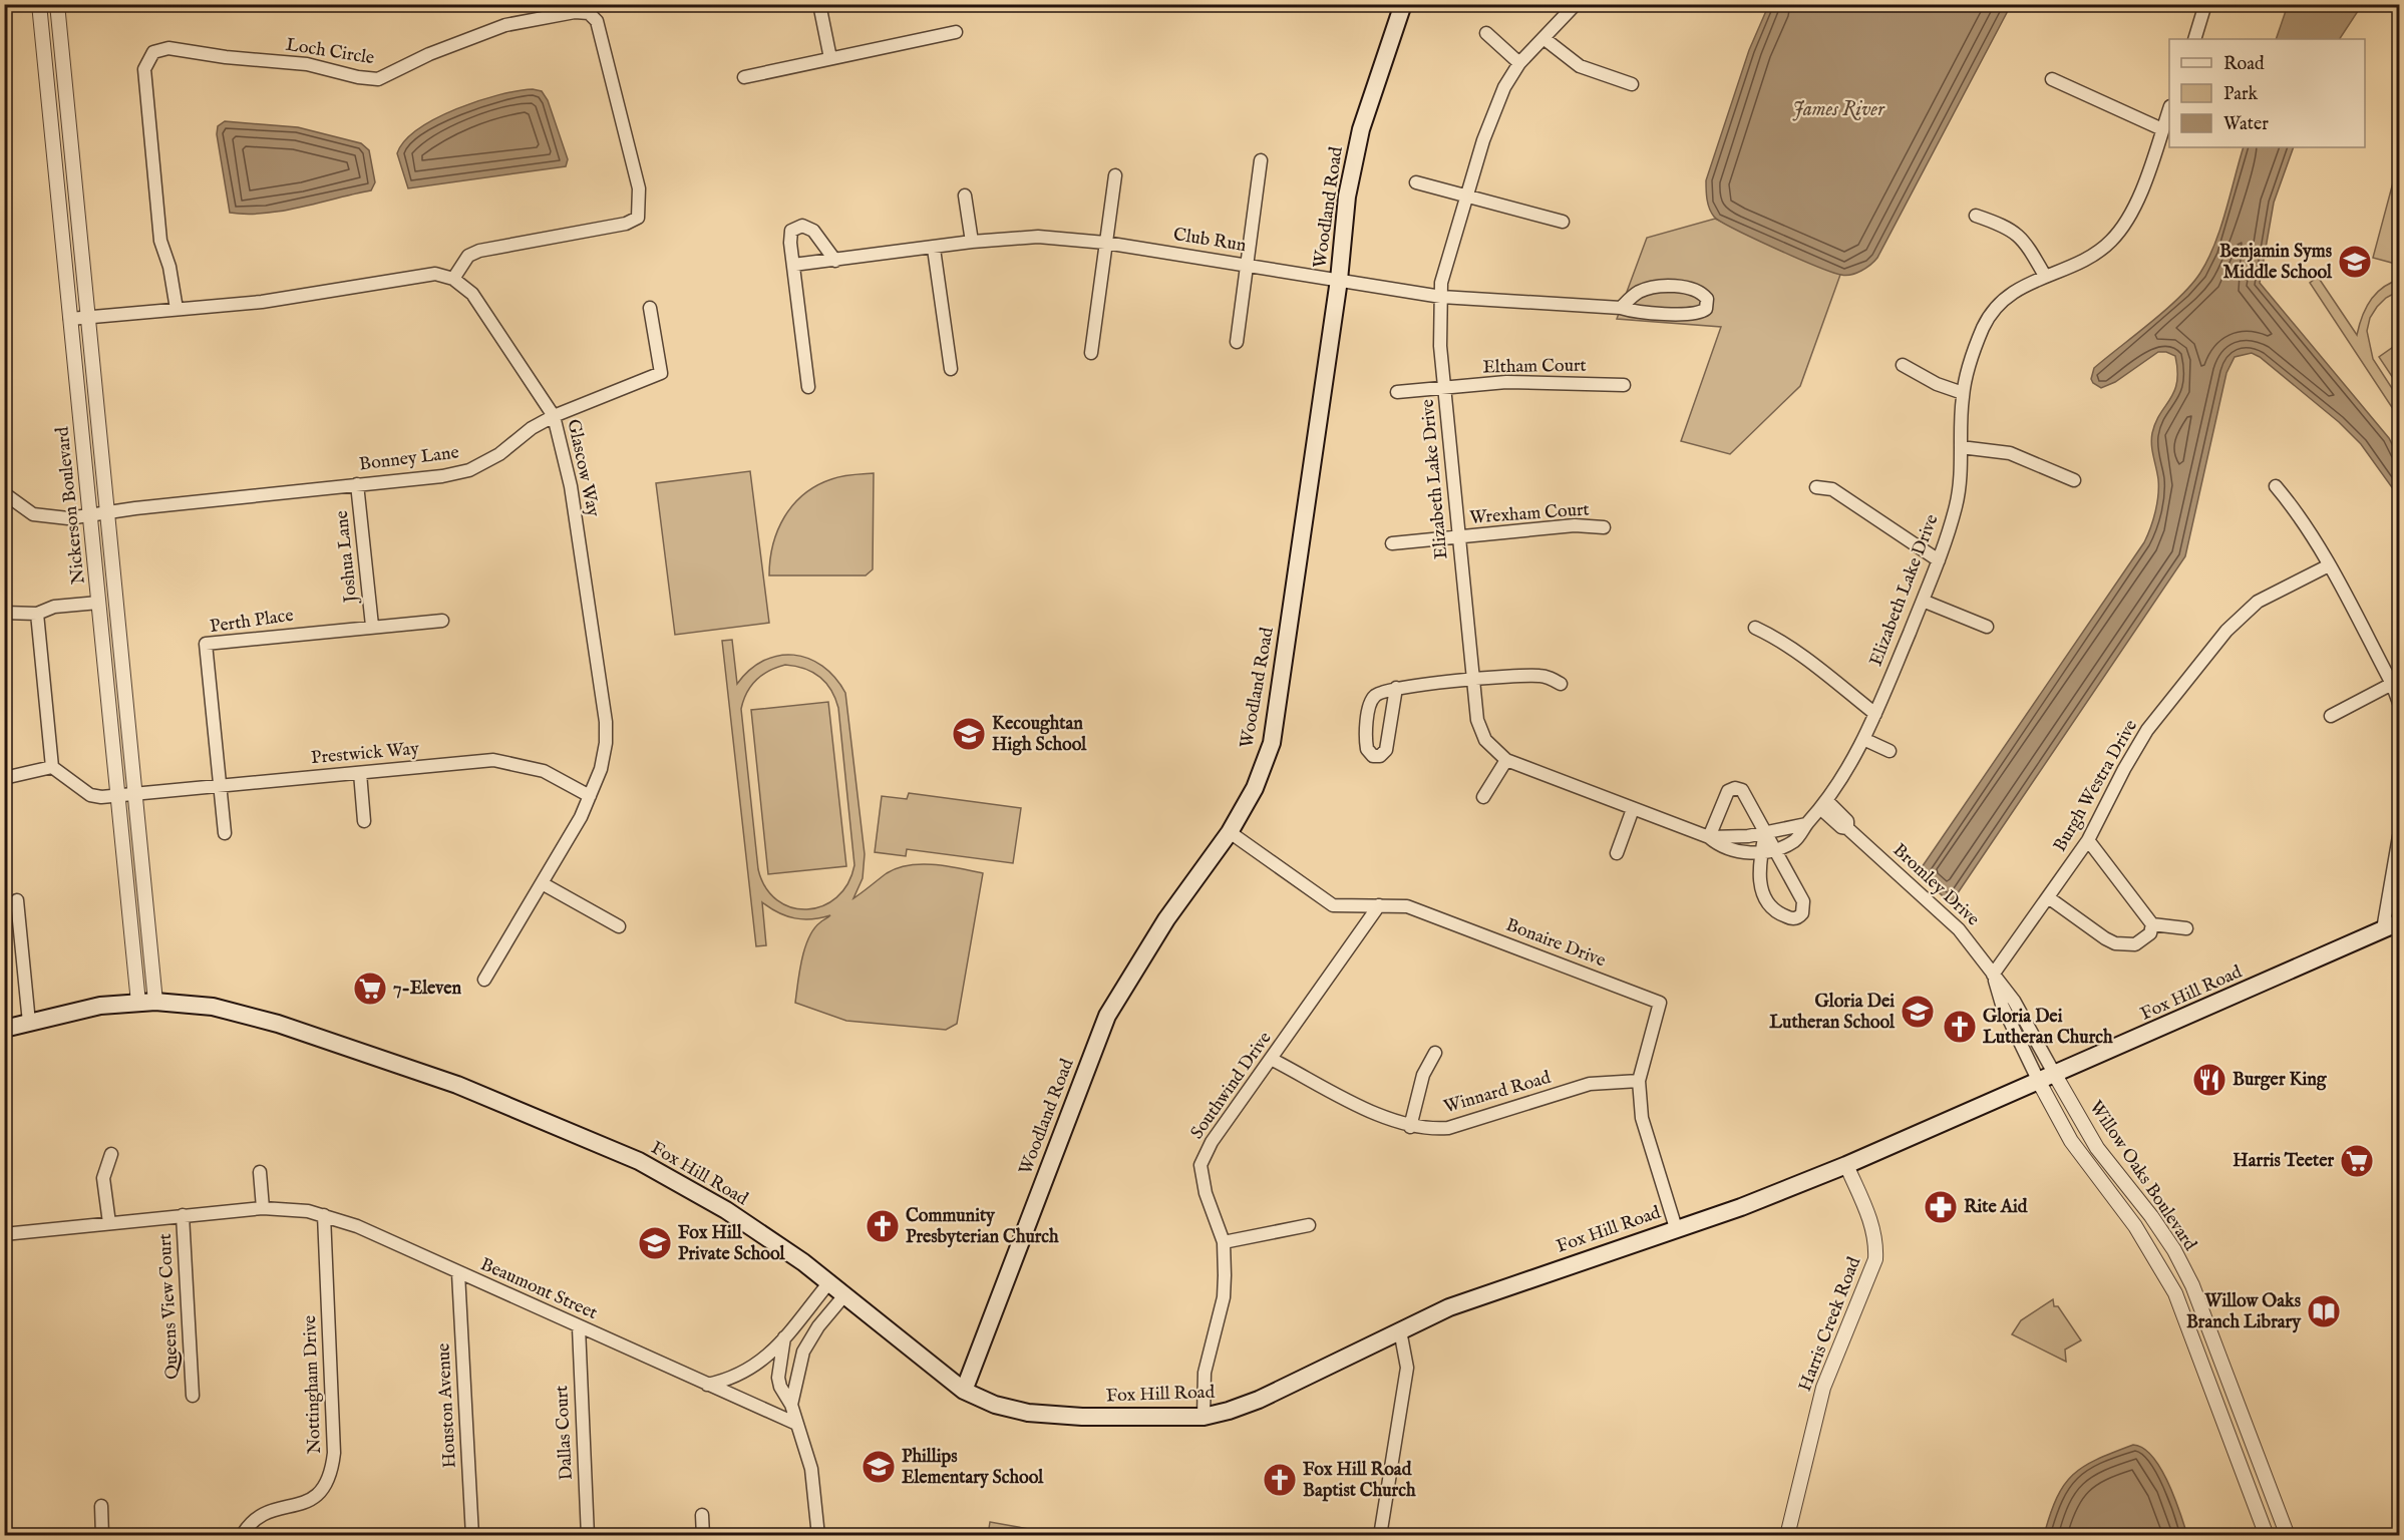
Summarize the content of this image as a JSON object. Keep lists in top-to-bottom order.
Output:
{
  "streets": {
    "main road": ["Woodland Road", "Fox Hill Road"],
    "street": [
      "Loch Circle",
      "Club Run",
      "Eltham Court",
      "Bonney Lane",
      "Glascow Way",
      "Elizabeth Lake Drive",
      "Nickerson Boulevard",
      "Wrexham Court",
      "Joshua Lane",
      "Perth Place",
      "Prestwick Way",
      "Burgh Westra Drive",
      "Bromley Drive",
      "Bonaire Drive",
      "Southwind Drive",
      "Winnard Road",
      "Willow Oaks Boulevard",
      "Beaumont Street",
      "Queens View Court",
      "Harris Creek Road",
      "Nottingham Drive",
      "Houston Avenue",
      "Dallas Court"
    ]
  },
  "crossings": [
    ["Loch Circle", "Glascow Way"],
    ["Woodland Road", "Club Run"],
    ["Woodland Road", "Bonaire Drive"],
    ["Woodland Road", "Fox Hill Road"],
    ["Club Run", "Elizabeth Lake Drive"],
    ["Eltham Court", "Elizabeth Lake Drive"],
    ["Bonney Lane", "Glascow Way"],
    ["Bonney Lane", "Nickerson Boulevard"],
    ["Bonney Lane", "Joshua Lane"],
    ["Glascow Way", "Prestwick Way"],
    ["Elizabeth Lake Drive", "Wrexham Court"],
    ["Elizabeth Lake Drive", "Bromley Drive"],
    ["Nickerson Boulevard", "Prestwick Way"],
    ["Nickerson Boulevard", "Fox Hill Road"],
    ["Joshua Lane", "Perth Place"],
    ["Perth Place", "Prestwick Way"],
    ["Burgh Westra Drive", "Bromley Drive"],
    ["Bromley Drive", "Fox Hill Road"],
    ["Bromley Drive", "Willow Oaks Boulevard"],
    ["Bonaire Drive", "Fox Hill Road"],
    ["Bonaire Drive", "Southwind Drive"],
    ["Bonaire Drive", "Winnard Road"],
    ["Fox Hill Road", "Southwind Drive"],
    ["Fox Hill Road", "Willow Oaks Boulevard"],
    ["Fox Hill Road", "Harris Creek Road"],
    ["Southwind Drive", "Winnard Road"],
    ["Beaumont Street", "Queens View Court"],
    ["Beaumont Street", "Nottingham Drive"],
    ["Beaumont Street", "Houston Avenue"],
    ["Beaumont Street", "Dallas Court"]
  ],
  "water": ["James River"],
  "places": {
    "school or university": [
      "Benjamin Syms Middle School",
      "Kecoughtan High School",
      "Gloria Dei Lutheran School",
      "Fox Hill Private School",
      "Phillips Elementary School"
    ],
    "supermarket": ["7-Eleven", "Harris Teeter"],
    "church": ["Gloria Dei Lutheran Church", "Community Presbyterian Church", "Fox Hill Road Baptist Church"],
    "restaurant": ["Burger King"],
    "pharmacy": ["Rite Aid"],
    "library": ["Willow Oaks Branch Library"]
  },
  "legend": ["Road", "Park", "Water"]
}
